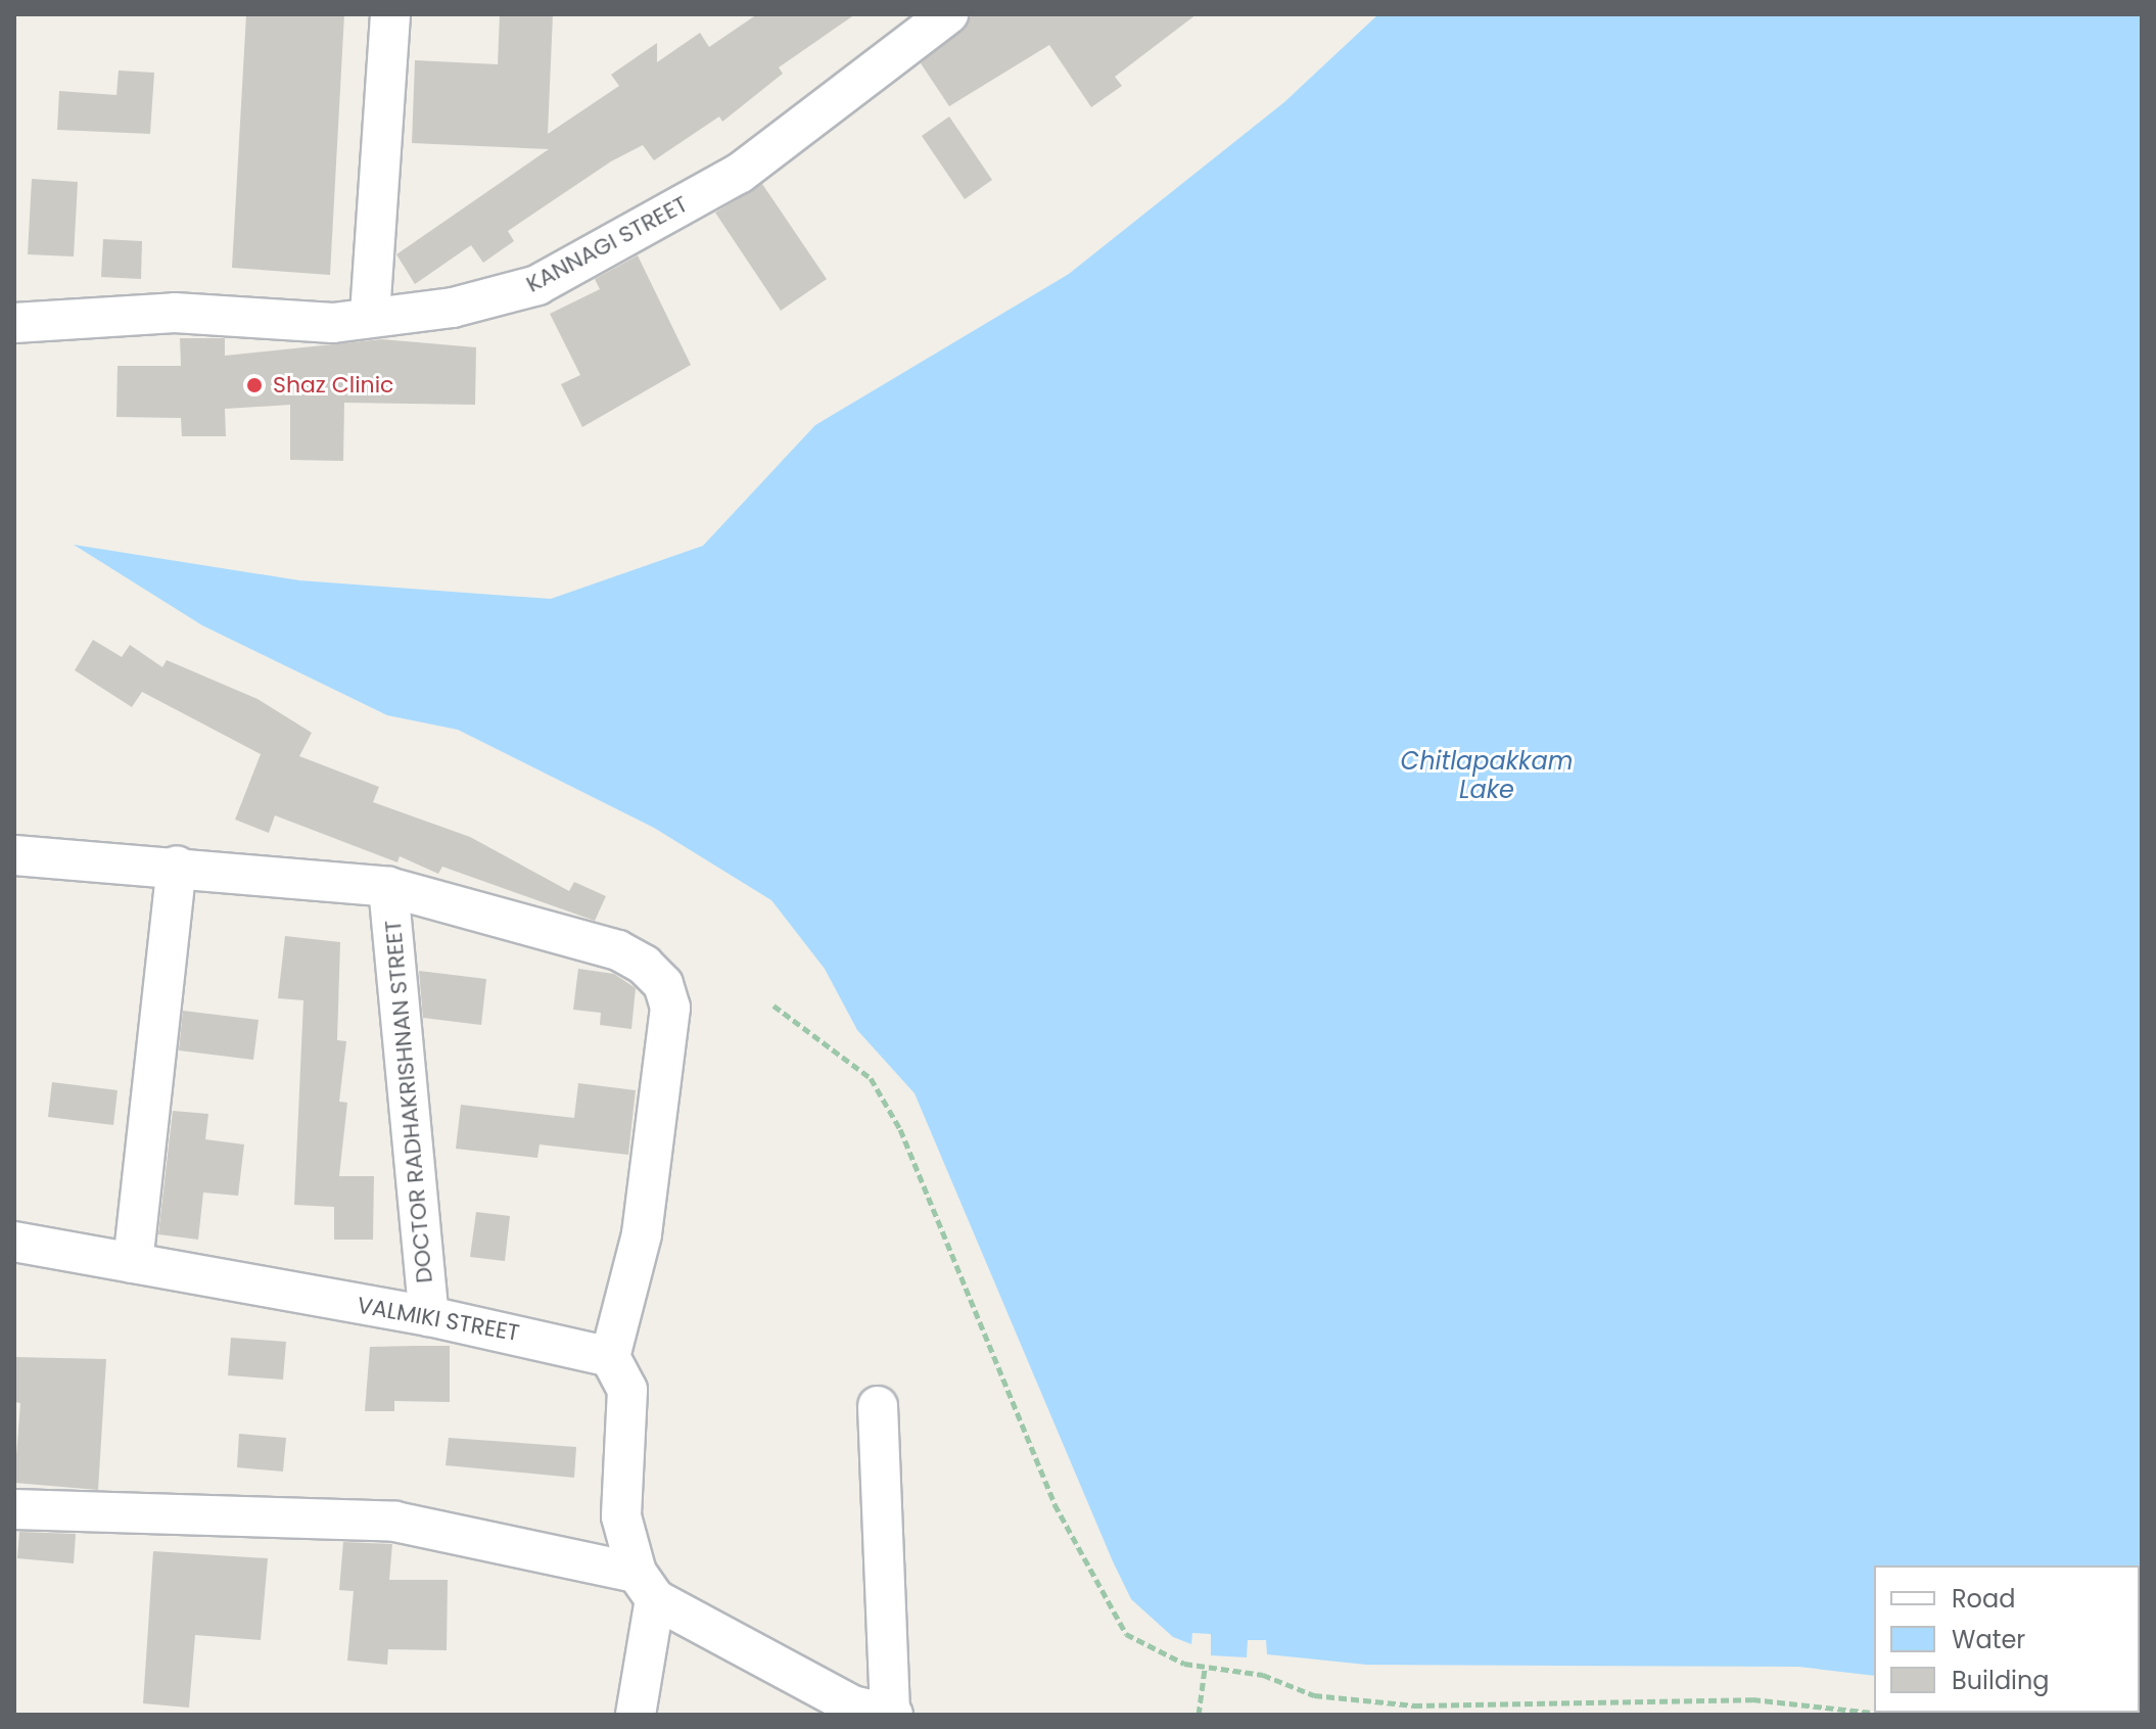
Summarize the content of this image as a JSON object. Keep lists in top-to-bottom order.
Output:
{
  "streets": {
    "street": ["KANNAGI STREET", "DOCTOR RADHAKRISHNAN STREET", "VALMIKI STREET"]
  },
  "crossings": [
    ["DOCTOR RADHAKRISHNAN STREET", "VALMIKI STREET"]
  ],
  "water": ["Chitlapakkam Lake"],
  "places": ["Shaz Clinic"],
  "legend": ["Road", "Water", "Building"]
}
